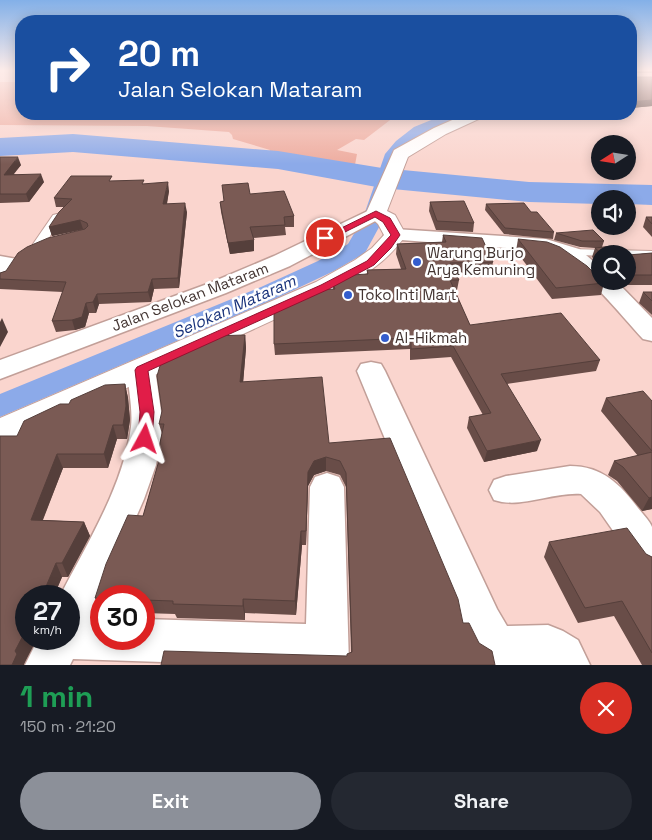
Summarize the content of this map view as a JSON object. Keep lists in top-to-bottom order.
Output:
{
  "streets": {
    "street": ["Jalan Selokan Mataram"]
  },
  "water": ["Selokan Mataram"],
  "places": ["Warung Burjo Arya Kemuning", "Toko Inti Mart", "Al-Hikmah"],
  "north": "left",
  "page": {
    "turn": ["20 m", "Jalan Selokan Mataram"],
    "speed": "27 km/h",
    "limit": "30",
    "heading": ["1 min", "150 m · 21:20"],
    "buttons": ["Exit", "Share"]
  }
}
